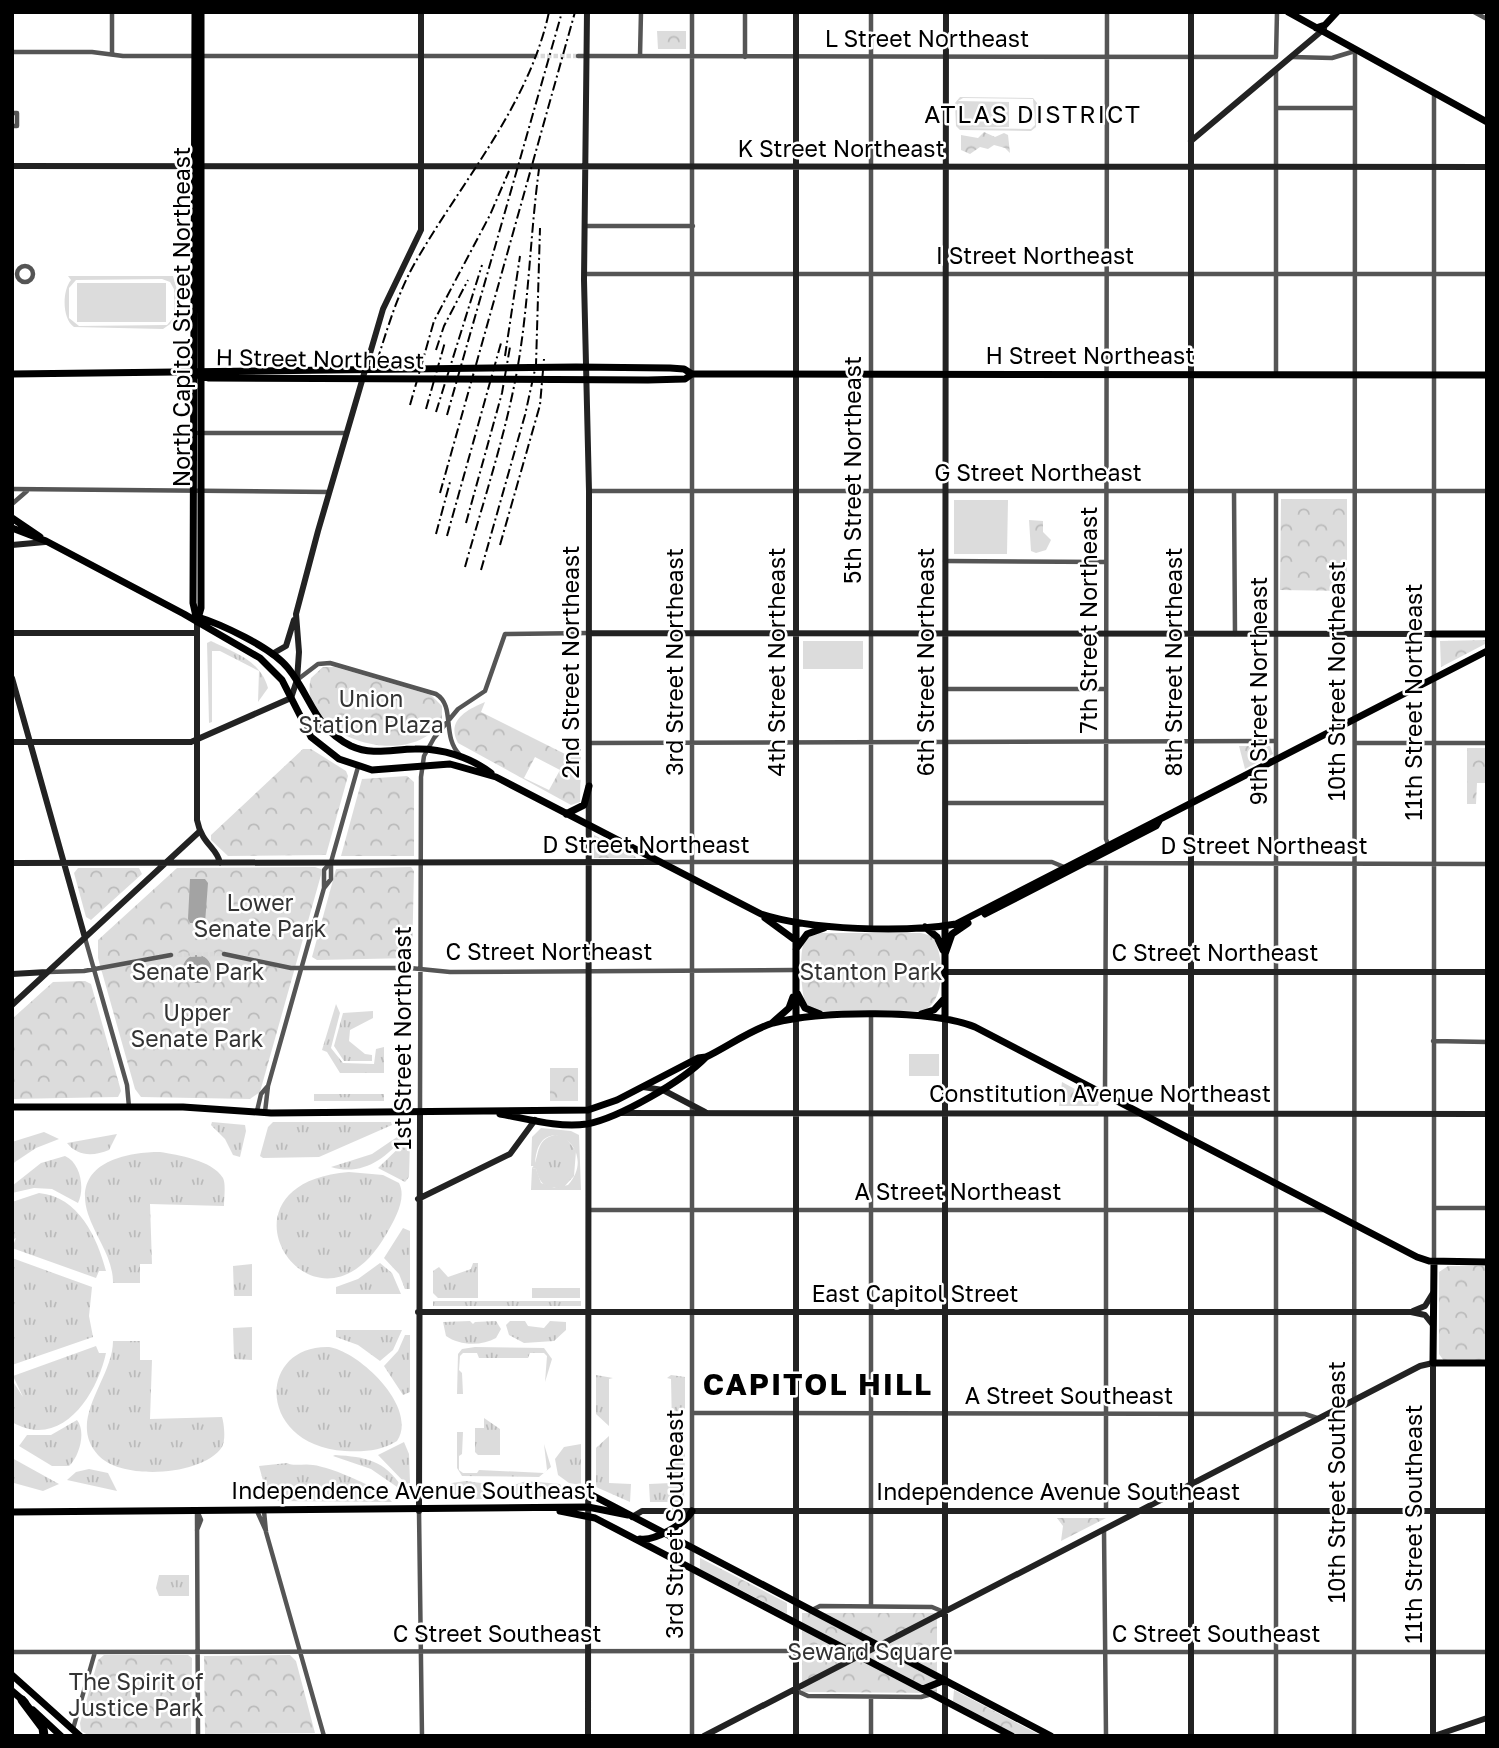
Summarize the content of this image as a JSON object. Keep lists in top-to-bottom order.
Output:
{
  "streets": {
    "main road": [
      "K Street Northeast",
      "North Capitol Street Northeast",
      "H Street Northeast",
      "2nd Street Northeast",
      "4th Street Northeast",
      "6th Street Northeast",
      "8th Street Northeast",
      "11th Street Northeast",
      "D Street Northeast",
      "C Street Northeast",
      "1st Street Northeast",
      "Constitution Avenue Northeast",
      "East Capitol Street",
      "Independence Avenue Southeast",
      "11th Street Southeast"
    ],
    "street": [
      "L Street Northeast",
      "I Street Northeast",
      "5th Street Northeast",
      "G Street Northeast",
      "7th Street Northeast",
      "3rd Street Northeast",
      "10th Street Northeast",
      "9th Street Northeast",
      "A Street Northeast",
      "A Street Southeast",
      "10th Street Southeast",
      "3rd Street Southeast",
      "C Street Southeast"
    ]
  },
  "crossings": [
    ["L Street Northeast", "5th Street Northeast"],
    ["L Street Northeast", "7th Street Northeast"],
    ["L Street Northeast", "2nd Street Northeast"],
    ["L Street Northeast", "3rd Street Northeast"],
    ["L Street Northeast", "4th Street Northeast"],
    ["L Street Northeast", "6th Street Northeast"],
    ["L Street Northeast", "8th Street Northeast"],
    ["K Street Northeast", "North Capitol Street Northeast"],
    ["K Street Northeast", "5th Street Northeast"],
    ["K Street Northeast", "7th Street Northeast"],
    ["K Street Northeast", "2nd Street Northeast"],
    ["K Street Northeast", "3rd Street Northeast"],
    ["K Street Northeast", "4th Street Northeast"],
    ["K Street Northeast", "6th Street Northeast"],
    ["K Street Northeast", "8th Street Northeast"],
    ["K Street Northeast", "10th Street Northeast"],
    ["K Street Northeast", "11th Street Northeast"],
    ["I Street Northeast", "5th Street Northeast"],
    ["I Street Northeast", "7th Street Northeast"],
    ["I Street Northeast", "2nd Street Northeast"],
    ["I Street Northeast", "3rd Street Northeast"],
    ["I Street Northeast", "4th Street Northeast"],
    ["I Street Northeast", "6th Street Northeast"],
    ["I Street Northeast", "8th Street Northeast"],
    ["I Street Northeast", "10th Street Northeast"],
    ["I Street Northeast", "11th Street Northeast"],
    ["North Capitol Street Northeast", "H Street Northeast"],
    ["H Street Northeast", "5th Street Northeast"],
    ["H Street Northeast", "7th Street Northeast"],
    ["H Street Northeast", "3rd Street Northeast"],
    ["H Street Northeast", "4th Street Northeast"],
    ["H Street Northeast", "6th Street Northeast"],
    ["H Street Northeast", "8th Street Northeast"],
    ["H Street Northeast", "10th Street Northeast"],
    ["H Street Northeast", "11th Street Northeast"],
    ["5th Street Northeast", "G Street Northeast"],
    ["5th Street Northeast", "D Street Northeast"],
    ["G Street Northeast", "7th Street Northeast"],
    ["G Street Northeast", "2nd Street Northeast"],
    ["G Street Northeast", "3rd Street Northeast"],
    ["G Street Northeast", "4th Street Northeast"],
    ["G Street Northeast", "6th Street Northeast"],
    ["G Street Northeast", "8th Street Northeast"],
    ["G Street Northeast", "10th Street Northeast"],
    ["G Street Northeast", "9th Street Northeast"],
    ["G Street Northeast", "11th Street Northeast"],
    ["2nd Street Northeast", "D Street Northeast"],
    ["2nd Street Northeast", "C Street Northeast"],
    ["2nd Street Northeast", "1st Street Northeast"],
    ["2nd Street Northeast", "A Street Northeast"],
    ["2nd Street Northeast", "East Capitol Street"],
    ["2nd Street Northeast", "Independence Avenue Southeast"],
    ["2nd Street Northeast", "C Street Southeast"],
    ["3rd Street Northeast", "D Street Northeast"],
    ["3rd Street Northeast", "C Street Northeast"],
    ["3rd Street Northeast", "Constitution Avenue Northeast"],
    ["3rd Street Northeast", "A Street Northeast"],
    ["3rd Street Northeast", "East Capitol Street"],
    ["3rd Street Northeast", "3rd Street Southeast"],
    ["4th Street Northeast", "D Street Northeast"],
    ["4th Street Northeast", "C Street Northeast"],
    ["4th Street Northeast", "Constitution Avenue Northeast"],
    ["4th Street Northeast", "A Street Northeast"],
    ["4th Street Northeast", "East Capitol Street"],
    ["4th Street Northeast", "A Street Southeast"],
    ["4th Street Northeast", "Independence Avenue Southeast"],
    ["4th Street Northeast", "C Street Southeast"],
    ["6th Street Northeast", "D Street Northeast"],
    ["6th Street Northeast", "C Street Northeast"],
    ["6th Street Northeast", "Constitution Avenue Northeast"],
    ["6th Street Northeast", "A Street Northeast"],
    ["6th Street Northeast", "East Capitol Street"],
    ["6th Street Northeast", "A Street Southeast"],
    ["6th Street Northeast", "Independence Avenue Southeast"],
    ["6th Street Northeast", "C Street Southeast"],
    ["8th Street Northeast", "D Street Northeast"],
    ["8th Street Northeast", "C Street Northeast"],
    ["8th Street Northeast", "Constitution Avenue Northeast"],
    ["8th Street Northeast", "A Street Northeast"],
    ["8th Street Northeast", "East Capitol Street"],
    ["8th Street Northeast", "A Street Southeast"],
    ["8th Street Northeast", "Independence Avenue Southeast"],
    ["8th Street Northeast", "C Street Southeast"],
    ["10th Street Northeast", "D Street Northeast"],
    ["10th Street Northeast", "C Street Northeast"],
    ["10th Street Northeast", "Constitution Avenue Northeast"],
    ["10th Street Northeast", "East Capitol Street"],
    ["10th Street Northeast", "10th Street Southeast"],
    ["9th Street Northeast", "D Street Northeast"],
    ["9th Street Northeast", "C Street Northeast"],
    ["9th Street Northeast", "Constitution Avenue Northeast"],
    ["9th Street Northeast", "A Street Northeast"],
    ["9th Street Northeast", "East Capitol Street"],
    ["9th Street Northeast", "A Street Southeast"],
    ["9th Street Northeast", "Independence Avenue Southeast"],
    ["9th Street Northeast", "C Street Southeast"],
    ["11th Street Northeast", "D Street Northeast"],
    ["11th Street Northeast", "C Street Northeast"],
    ["11th Street Northeast", "Constitution Avenue Northeast"],
    ["11th Street Northeast", "11th Street Southeast"],
    ["D Street Northeast", "1st Street Northeast"],
    ["C Street Northeast", "1st Street Northeast"],
    ["1st Street Northeast", "East Capitol Street"],
    ["1st Street Northeast", "Independence Avenue Southeast"],
    ["East Capitol Street", "10th Street Southeast"],
    ["East Capitol Street", "3rd Street Southeast"],
    ["A Street Southeast", "3rd Street Southeast"],
    ["10th Street Southeast", "Independence Avenue Southeast"],
    ["10th Street Southeast", "C Street Southeast"],
    ["Independence Avenue Southeast", "3rd Street Southeast"],
    ["Independence Avenue Southeast", "11th Street Southeast"],
    ["3rd Street Southeast", "C Street Southeast"],
    ["11th Street Southeast", "C Street Southeast"]
  ],
  "districts": ["ATLAS DISTRICT", "CAPITOL HILL"],
  "parks": [
    "Union Station Plaza",
    "Lower Senate Park",
    "Senate Park",
    "Stanton Park",
    "Upper Senate Park",
    "Seward Square",
    "The Spirit of Justice Park"
  ]
}
